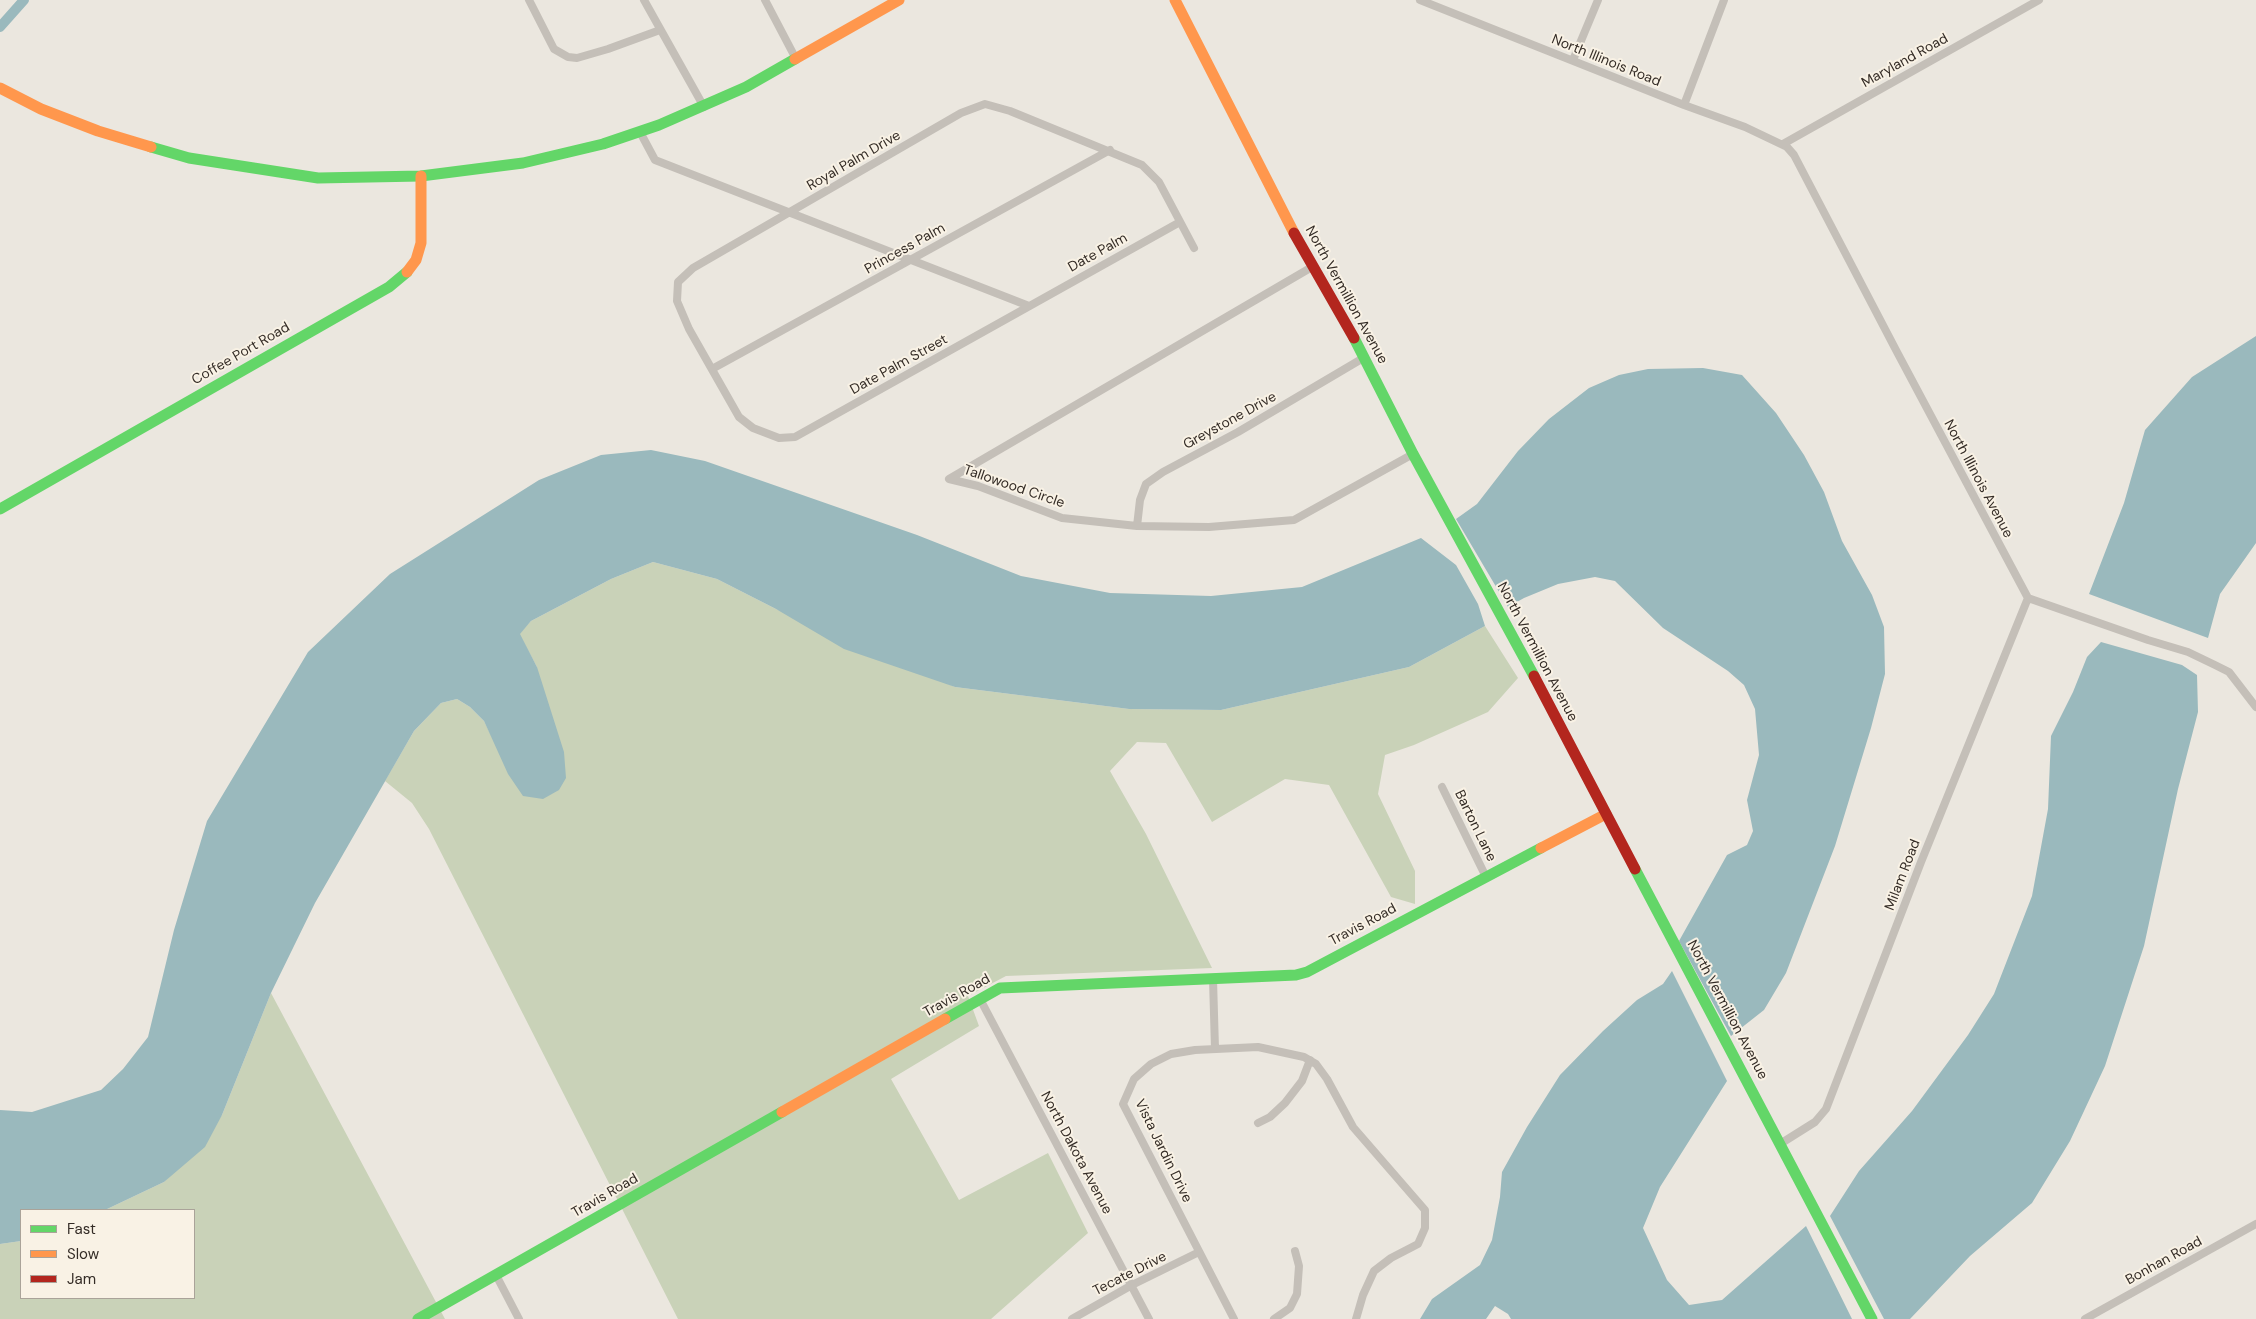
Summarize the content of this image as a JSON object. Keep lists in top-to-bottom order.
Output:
{
  "streets": {
    "street": [
      "North Illinois Road",
      "Maryland Road",
      "Royal Palm Drive",
      "Princess Palm",
      "Date Palm",
      "North Vermillion Avenue",
      "Coffee Port Road",
      "Date Palm Street",
      "Greystone Drive",
      "North Illinois Avenue",
      "Tallowood Circle",
      "Barton Lane",
      "Milam Road",
      "Travis Road",
      "Vista Jardin Drive",
      "North Dakota Avenue",
      "Bonhan Road",
      "Tecate Drive"
    ]
  },
  "crossings": [
    ["North Illinois Road", "Maryland Road"],
    ["North Illinois Road", "North Illinois Avenue"],
    ["Maryland Road", "North Illinois Avenue"],
    ["Royal Palm Drive", "Princess Palm"],
    ["Royal Palm Drive", "Date Palm"],
    ["Royal Palm Drive", "Date Palm Street"],
    ["Date Palm", "Date Palm Street"],
    ["North Vermillion Avenue", "Greystone Drive"],
    ["North Vermillion Avenue", "Tallowood Circle"],
    ["North Vermillion Avenue", "Milam Road"],
    ["North Vermillion Avenue", "Travis Road"],
    ["Greystone Drive", "Tallowood Circle"],
    ["North Illinois Avenue", "Milam Road"],
    ["Barton Lane", "Travis Road"],
    ["Travis Road", "North Dakota Avenue"],
    ["Vista Jardin Drive", "Tecate Drive"],
    ["North Dakota Avenue", "Tecate Drive"]
  ],
  "legend": ["Fast", "Slow", "Jam"]
}
